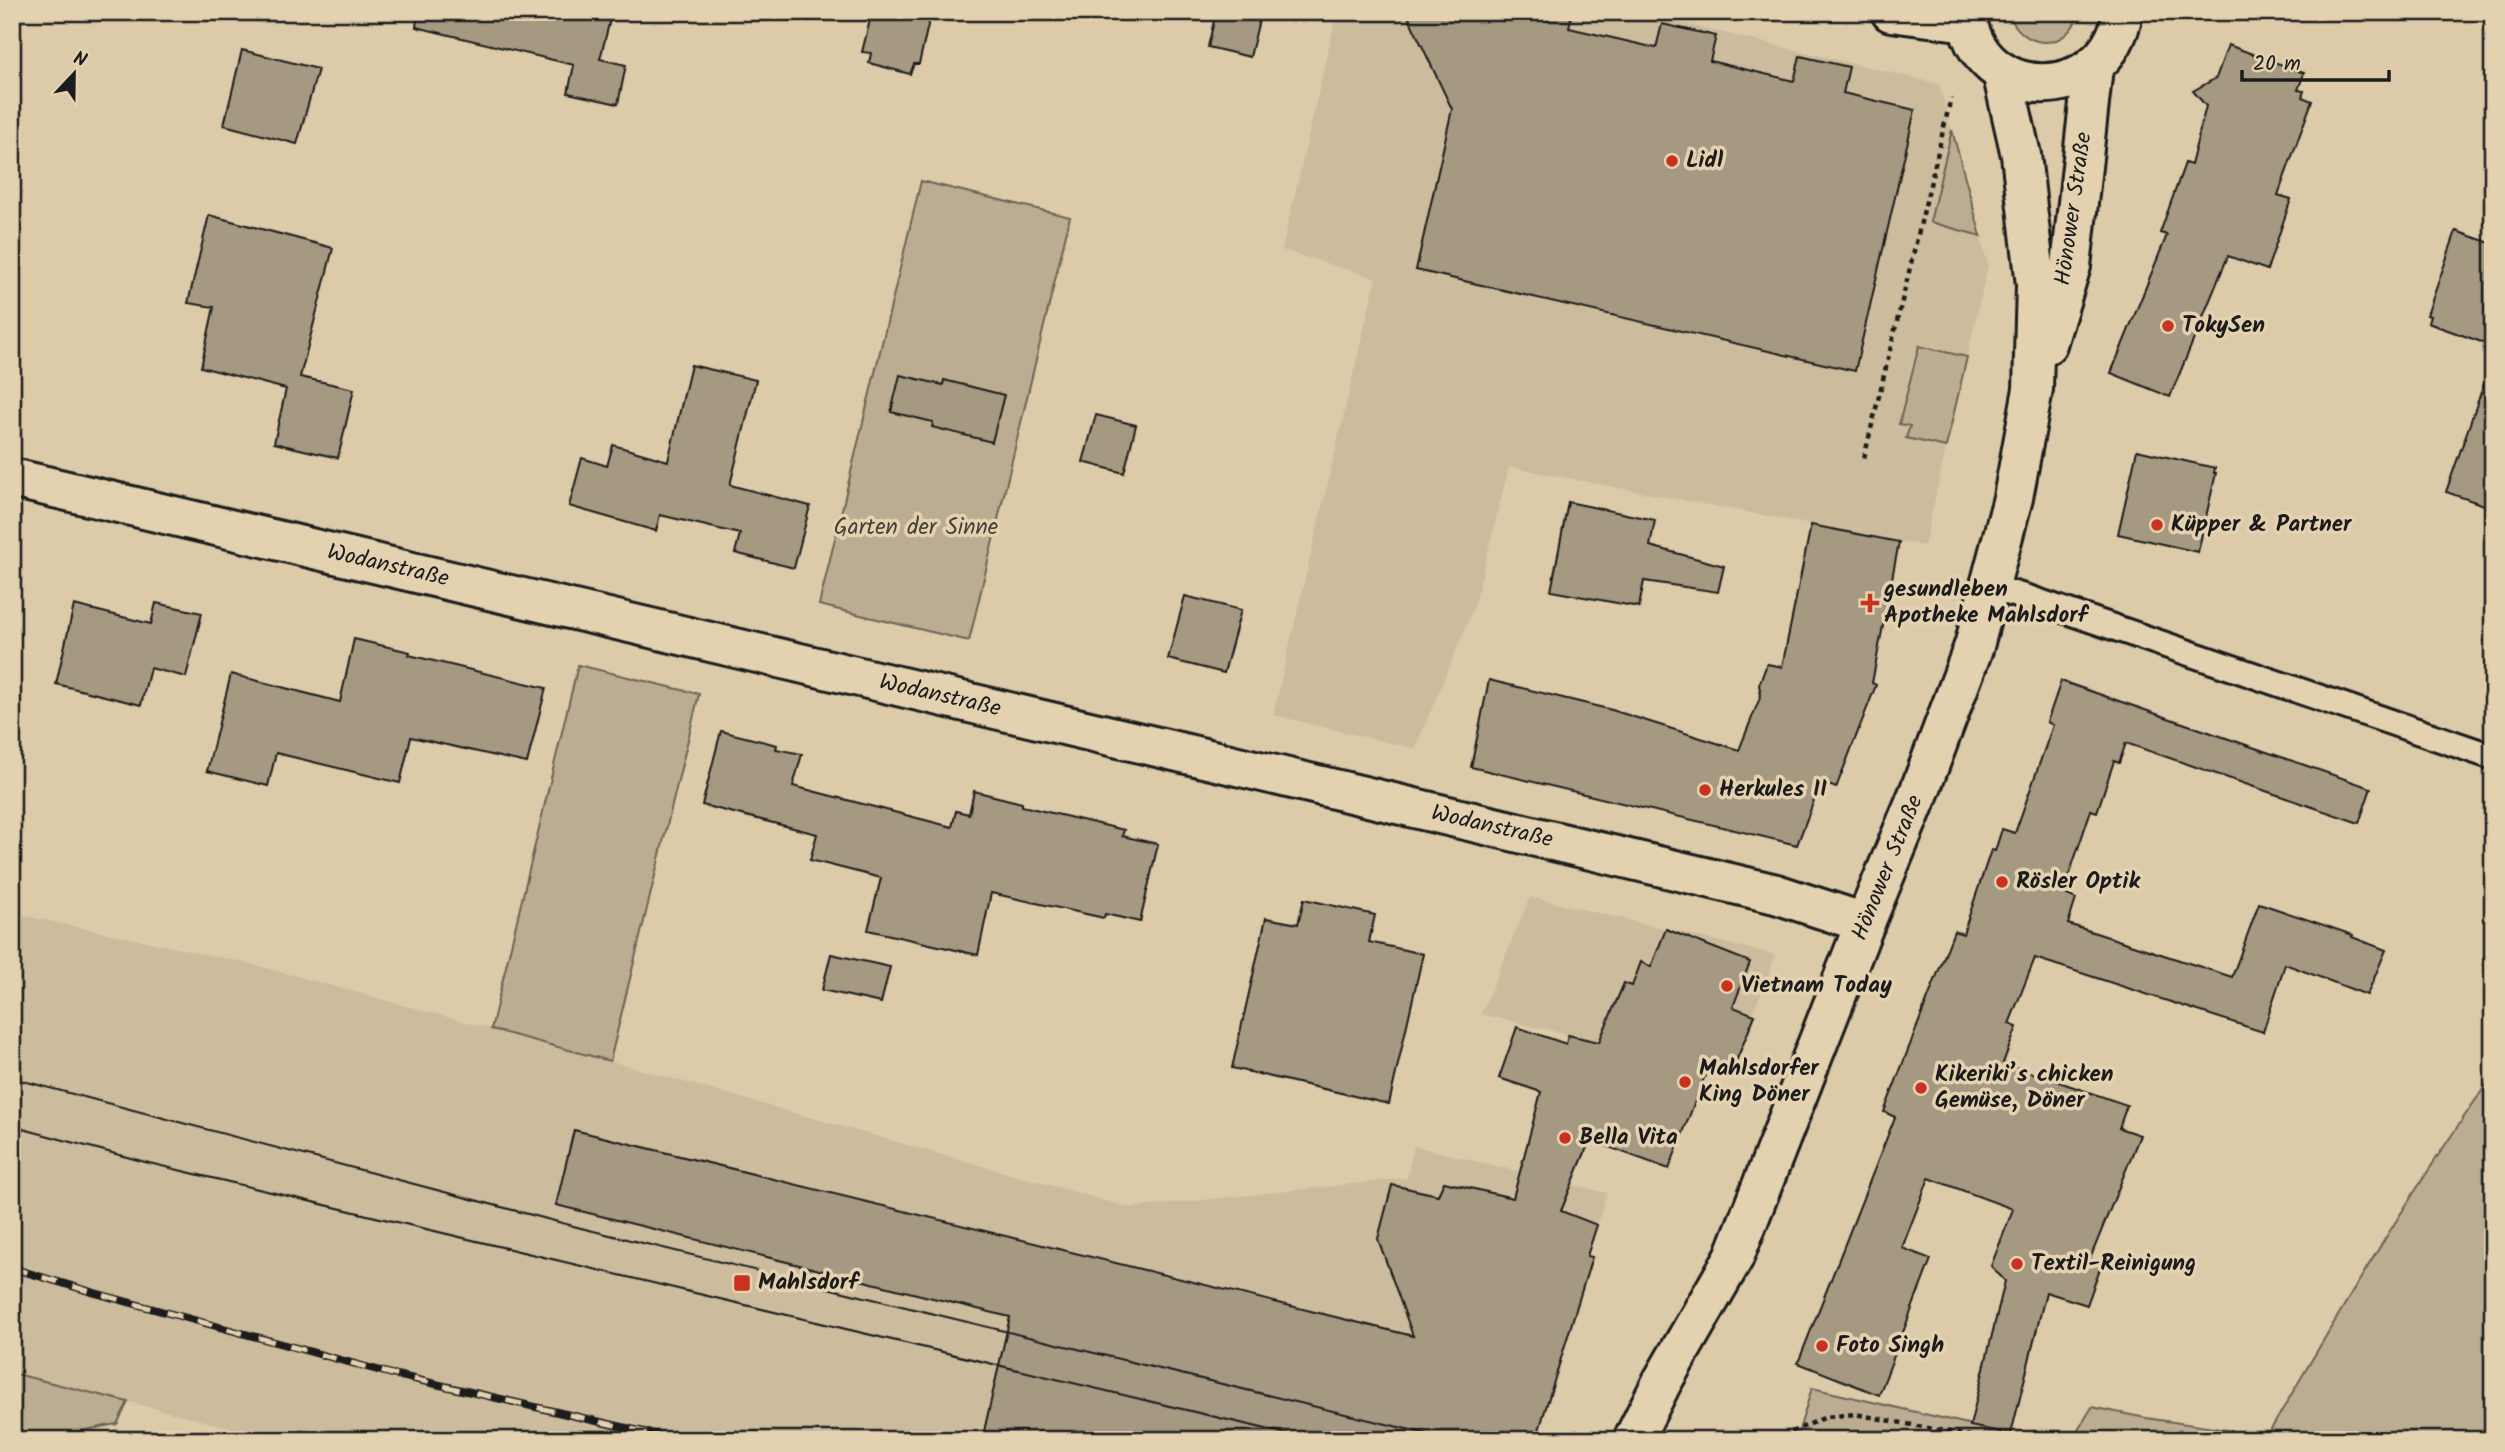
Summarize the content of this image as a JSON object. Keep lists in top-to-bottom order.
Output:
{
  "streets": {
    "main road": ["Hönower Straße", "Wodanstraße"]
  },
  "crossings": [
    ["Hönower Straße", "Wodanstraße"]
  ],
  "parks": ["Garten der Sinne"],
  "places": {
    "other": [
      "Lidl",
      "TokySen",
      "Küpper & Partner",
      "Herkules II",
      "Rösler Optik",
      "Vietnam Today",
      "Mahlsdorfer King Döner",
      "Kikeriki’s chicken Gemüse, Döner",
      "Bella Vita",
      "Textil-Reinigung",
      "Foto Singh"
    ],
    "health": ["gesundleben Apotheke Mahlsdorf"],
    "transit": ["Mahlsdorf"]
  },
  "scale_bar": "20 m",
  "north": "top"
}
